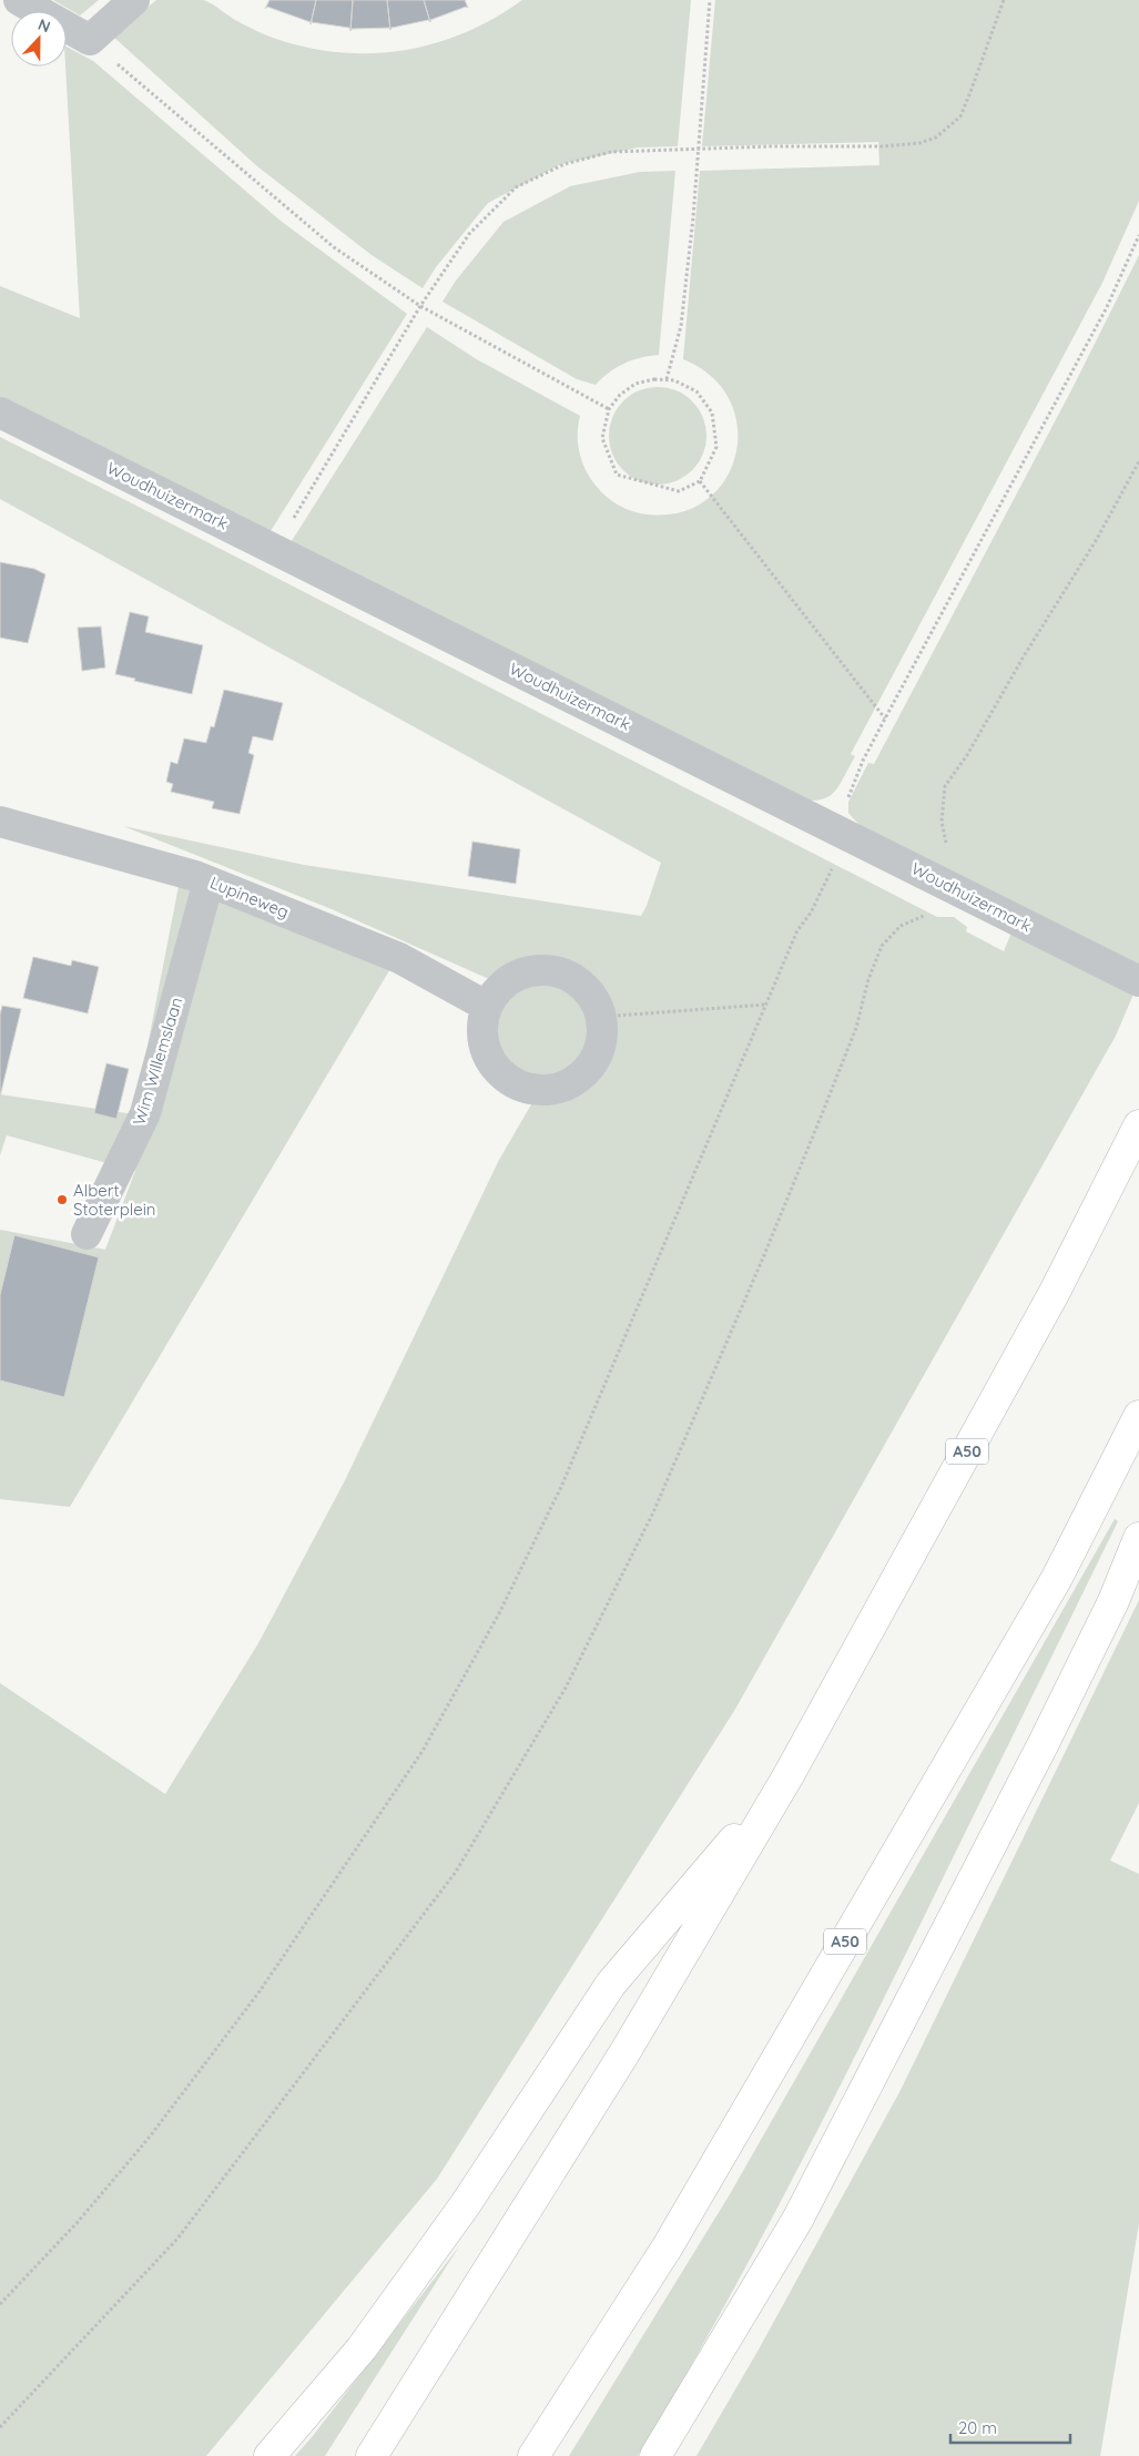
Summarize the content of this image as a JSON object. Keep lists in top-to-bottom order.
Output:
{
  "streets": {
    "highway": ["A50"],
    "street": ["Woudhuizermark", "Lupineweg", "Wim Willemslaan"]
  },
  "crossings": [
    ["Lupineweg", "Wim Willemslaan"]
  ],
  "places": ["Albert Stoterplein"],
  "scale_bar": "20 m",
  "north": "top"
}
